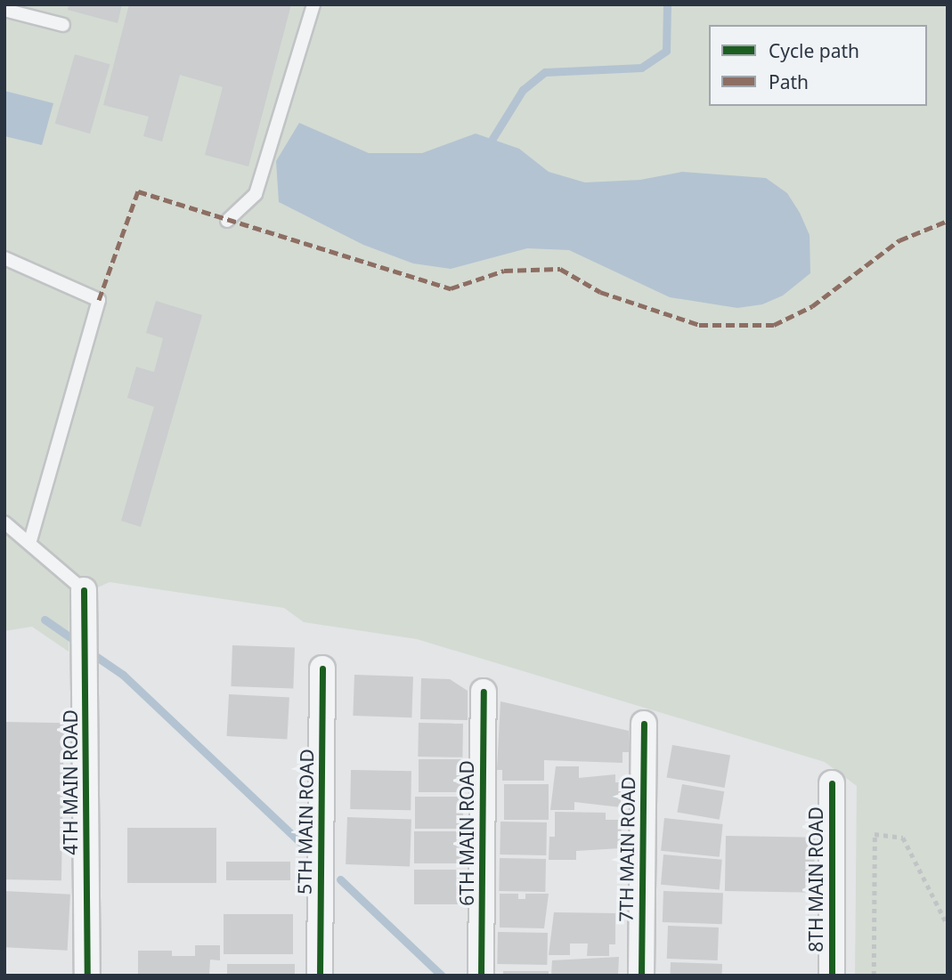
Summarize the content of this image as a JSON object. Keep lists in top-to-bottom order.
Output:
{
  "streets": {
    "street": [
      "4TH MAIN ROAD",
      "5TH MAIN ROAD",
      "6TH MAIN ROAD",
      "7TH MAIN ROAD",
      "8TH MAIN ROAD"
    ]
  },
  "legend": ["Cycle path", "Path"]
}
